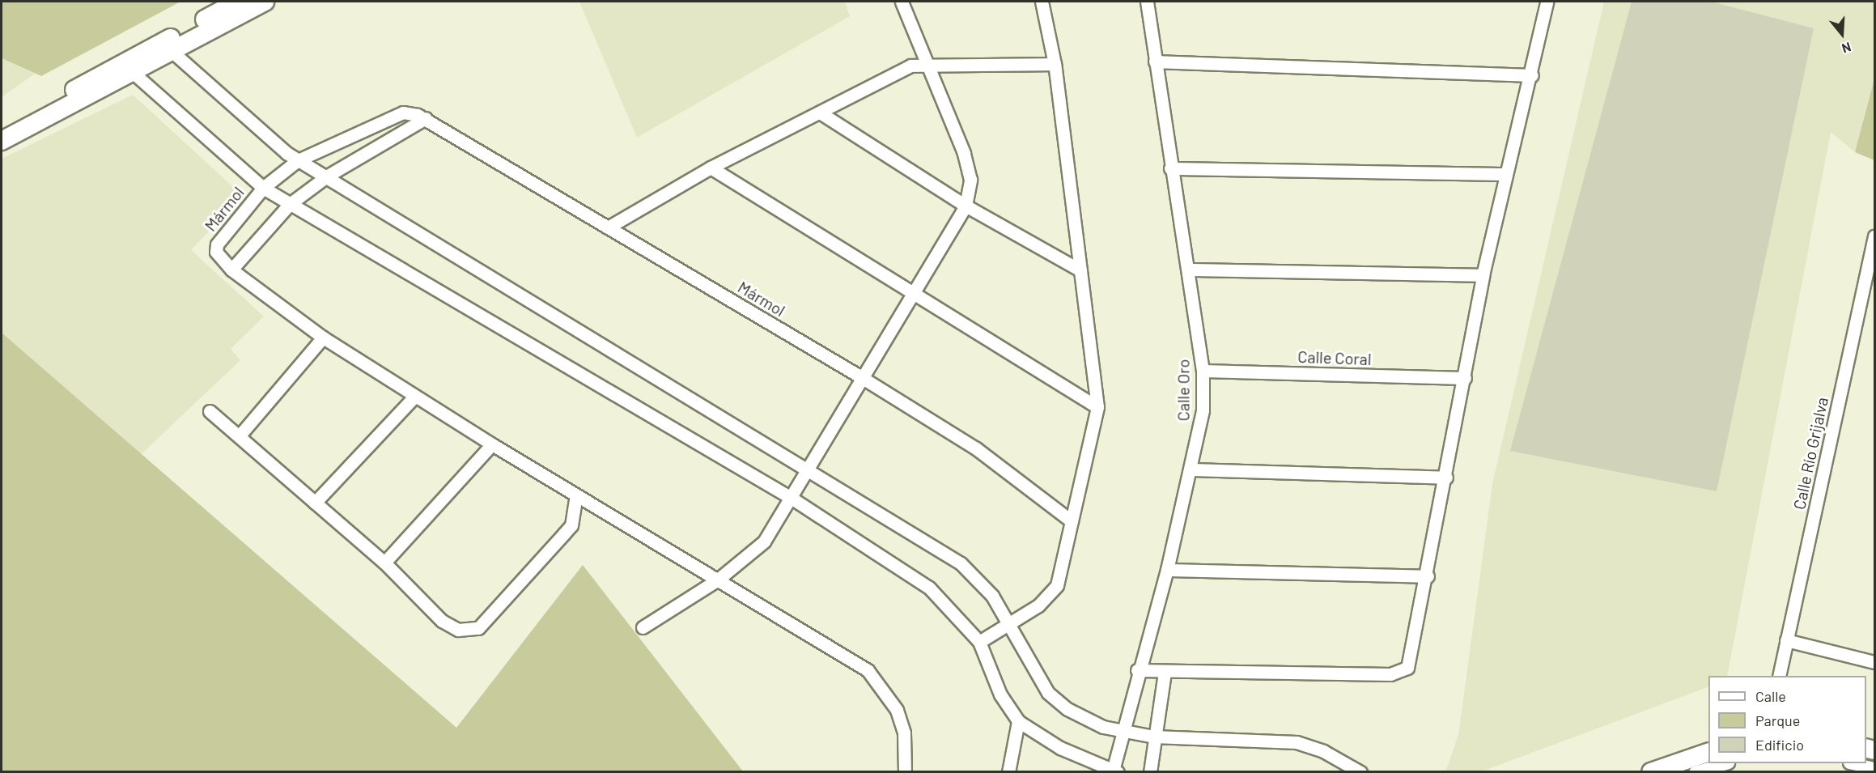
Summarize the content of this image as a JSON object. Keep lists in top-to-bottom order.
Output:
{
  "streets": {
    "street": [
      "Mármol",
      "Calle Coral",
      "Calle Oro",
      "Calle Río Grijalva"
    ]
  },
  "crossings": [
    ["Calle Coral", "Calle Oro"]
  ],
  "legend": ["Calle", "Parque", "Edificio"],
  "north": "bottom"
}
